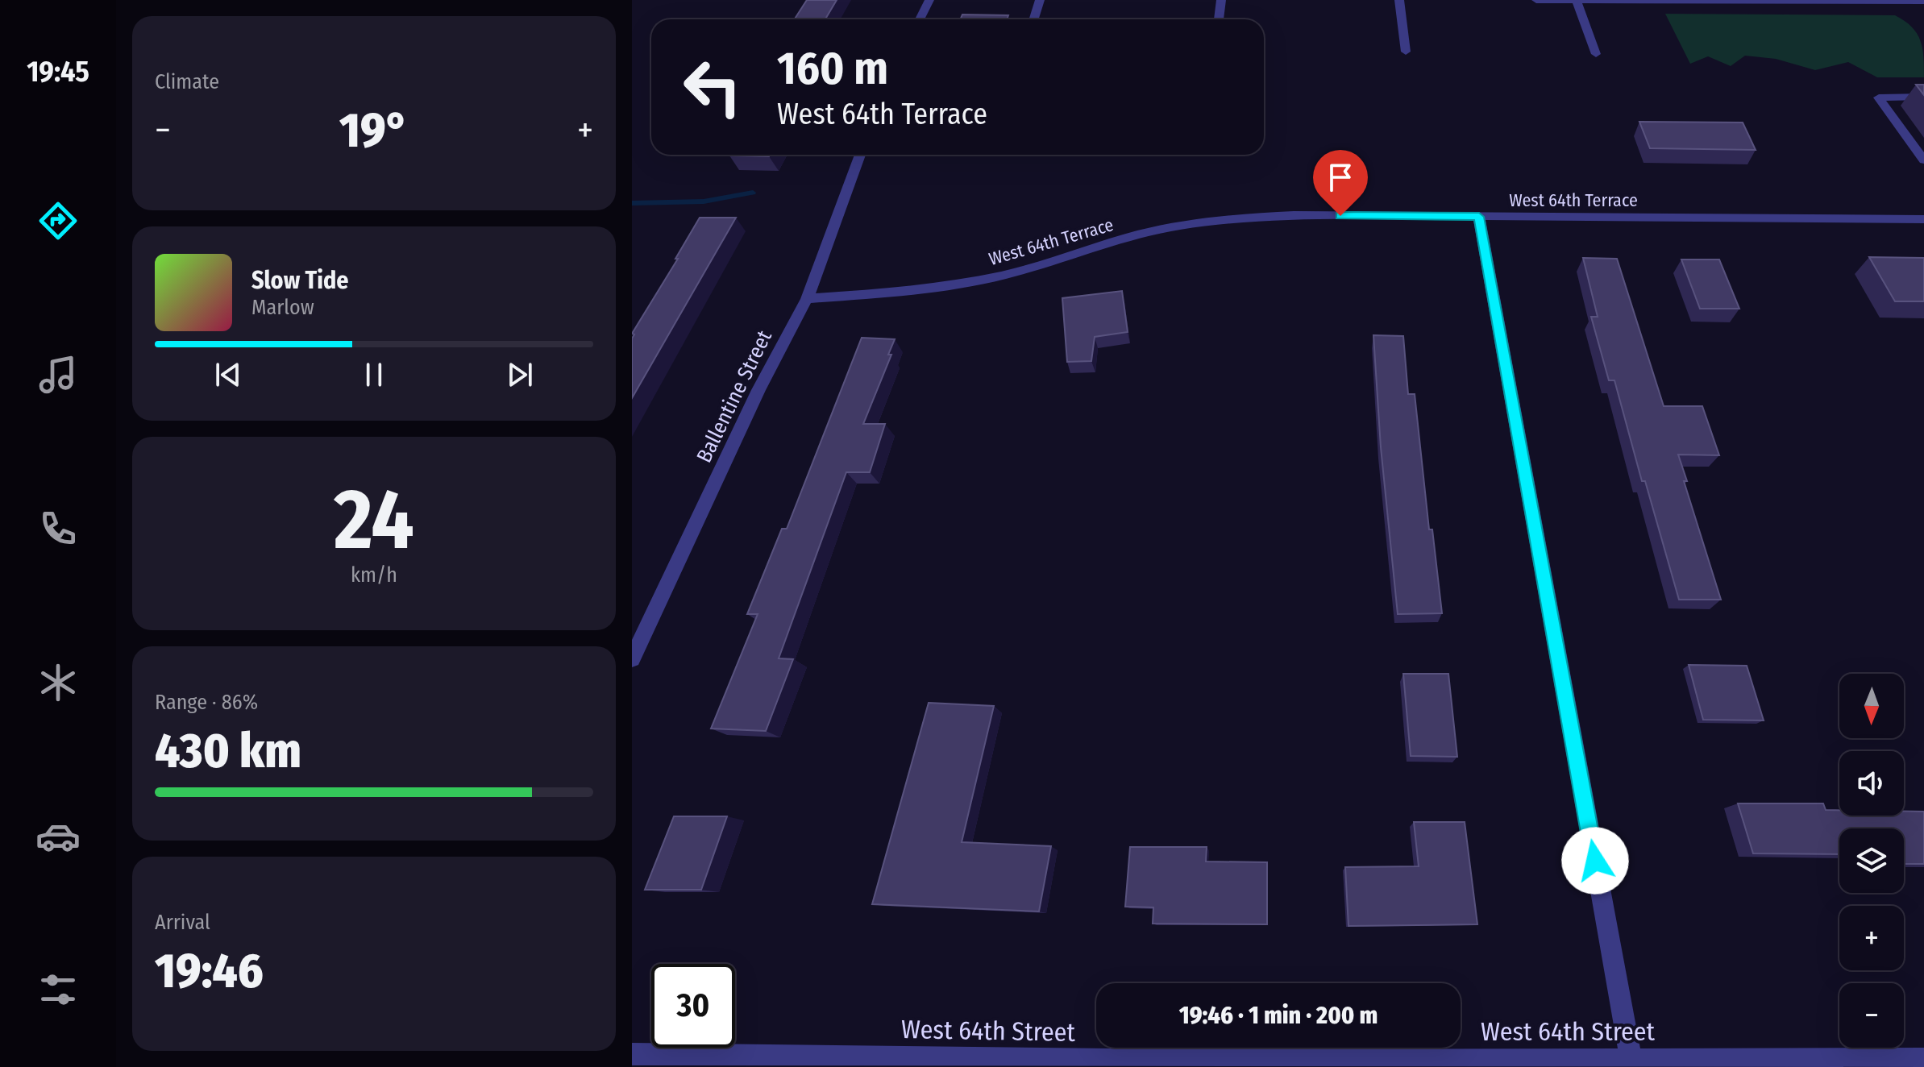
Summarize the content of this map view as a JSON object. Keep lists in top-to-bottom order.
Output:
{
  "streets": {
    "street": ["West 64th Terrace", "Ballentine Street", "West 64th Street"]
  },
  "crossings": [
    ["West 64th Terrace", "Ballentine Street"]
  ],
  "north": "bottom",
  "page": {
    "tabs": "19:45",
    "tile": [
      "Climate",
      ["24", "km/h"],
      ["Range · 86%", "430 km"],
      ["Arrival", "19:46"]
    ],
    "turn": ["160 m", "West 64th Terrace"],
    "heat": ["−", "19°", "+"],
    "song": ["Slow Tide", "Marlow"],
    "map_buttons": ["+", "−"],
    "limit": "30",
    "trip": "19:46 · 1 min · 200 m"
  }
}
